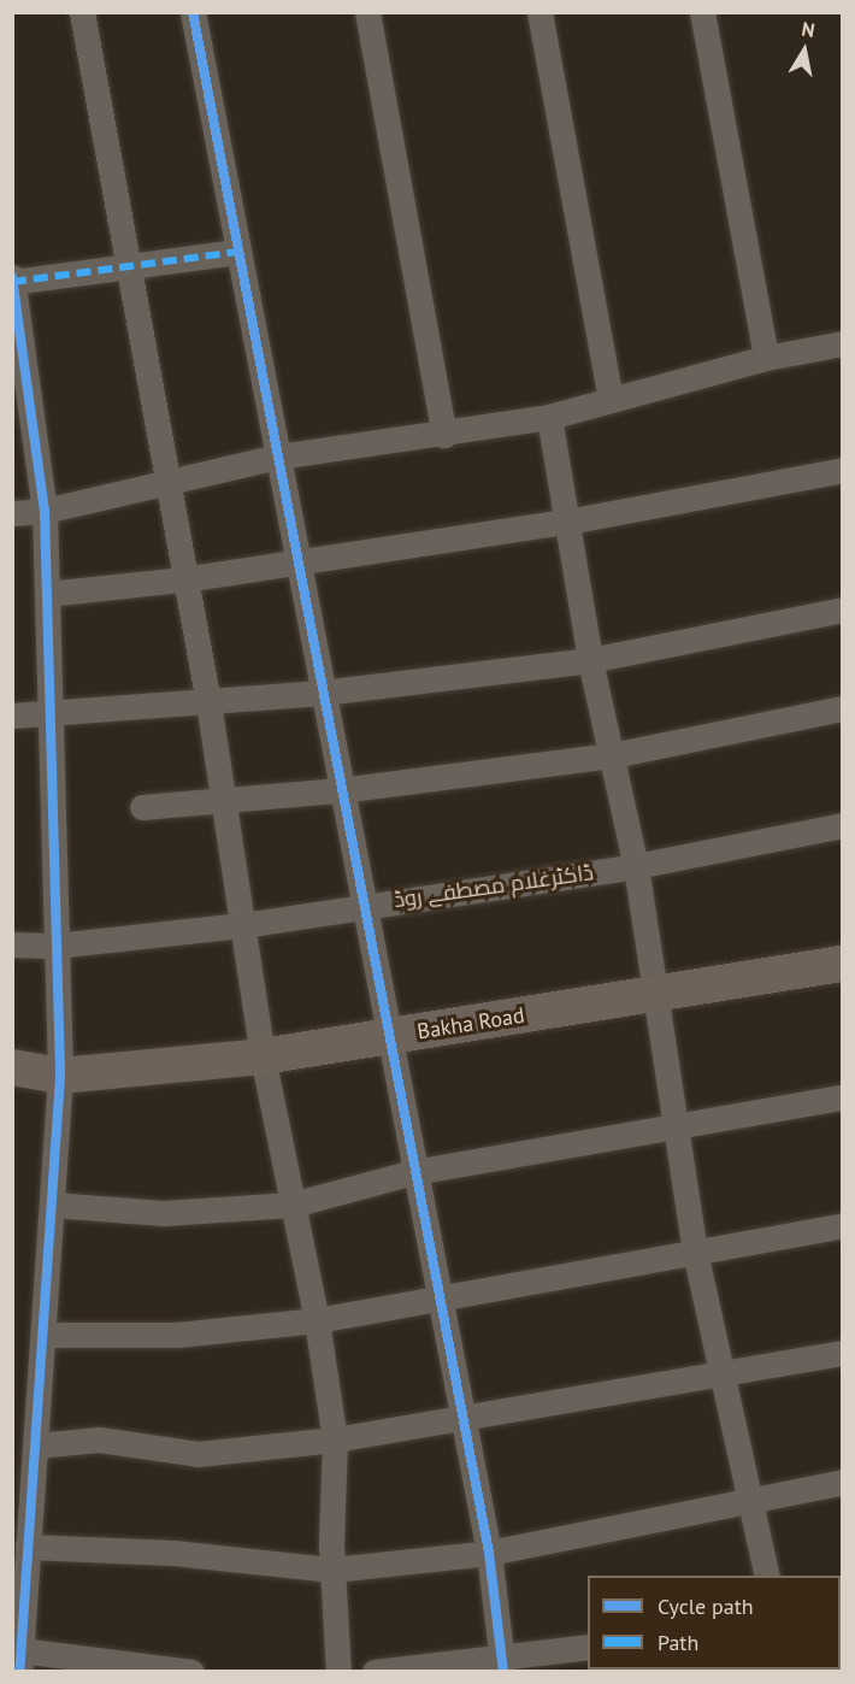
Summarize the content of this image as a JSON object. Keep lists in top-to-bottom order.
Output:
{
  "streets": {
    "street": ["ڈاکٹرغلام مصطفے روڈ", "Bakha Road"]
  },
  "legend": ["Cycle path", "Path"],
  "north": "top"
}
